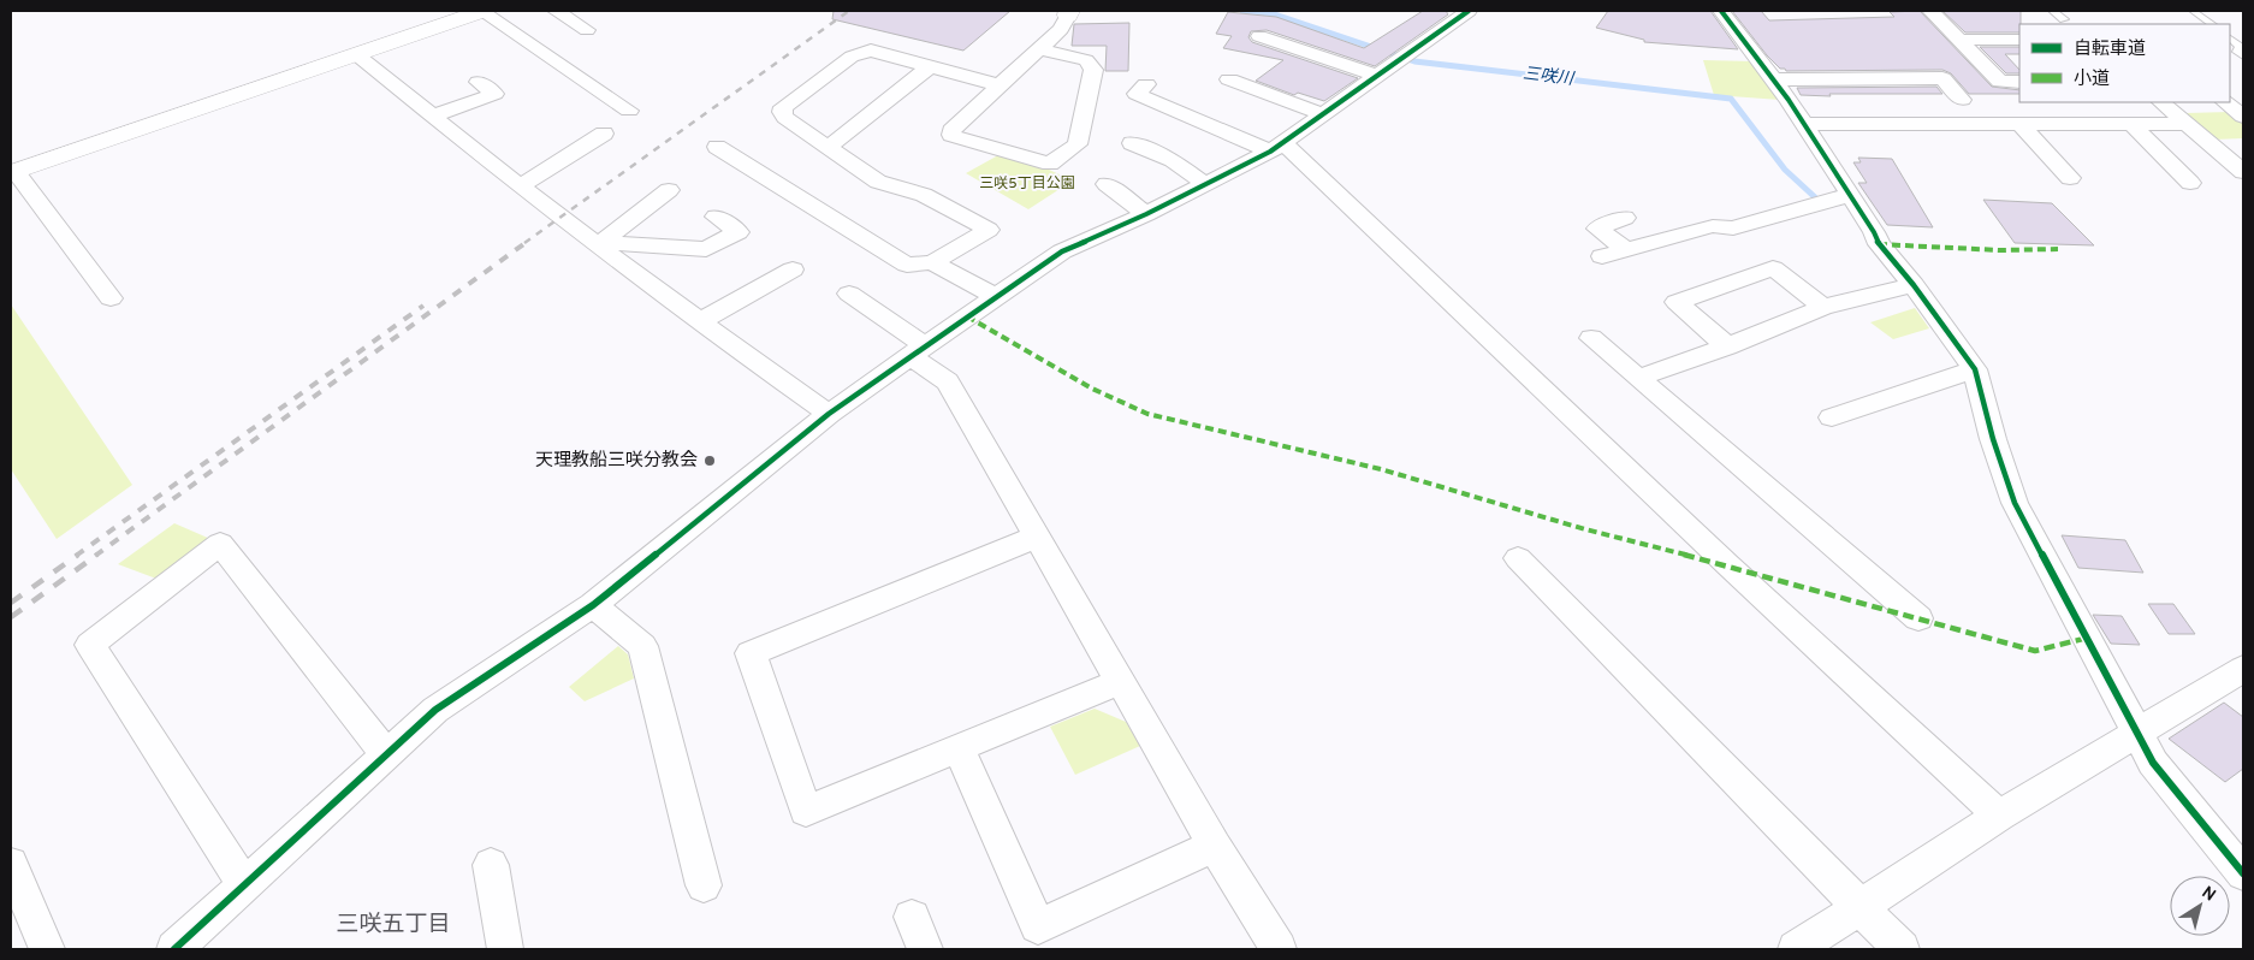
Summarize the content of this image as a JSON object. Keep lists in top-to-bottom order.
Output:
{
  "districts": ["三咲五丁目"],
  "water": ["三咲川"],
  "parks": ["三咲5丁目公園"],
  "places": ["天理教船三咲分教会"],
  "legend": ["自転車道", "小道"],
  "north": "top right"
}
